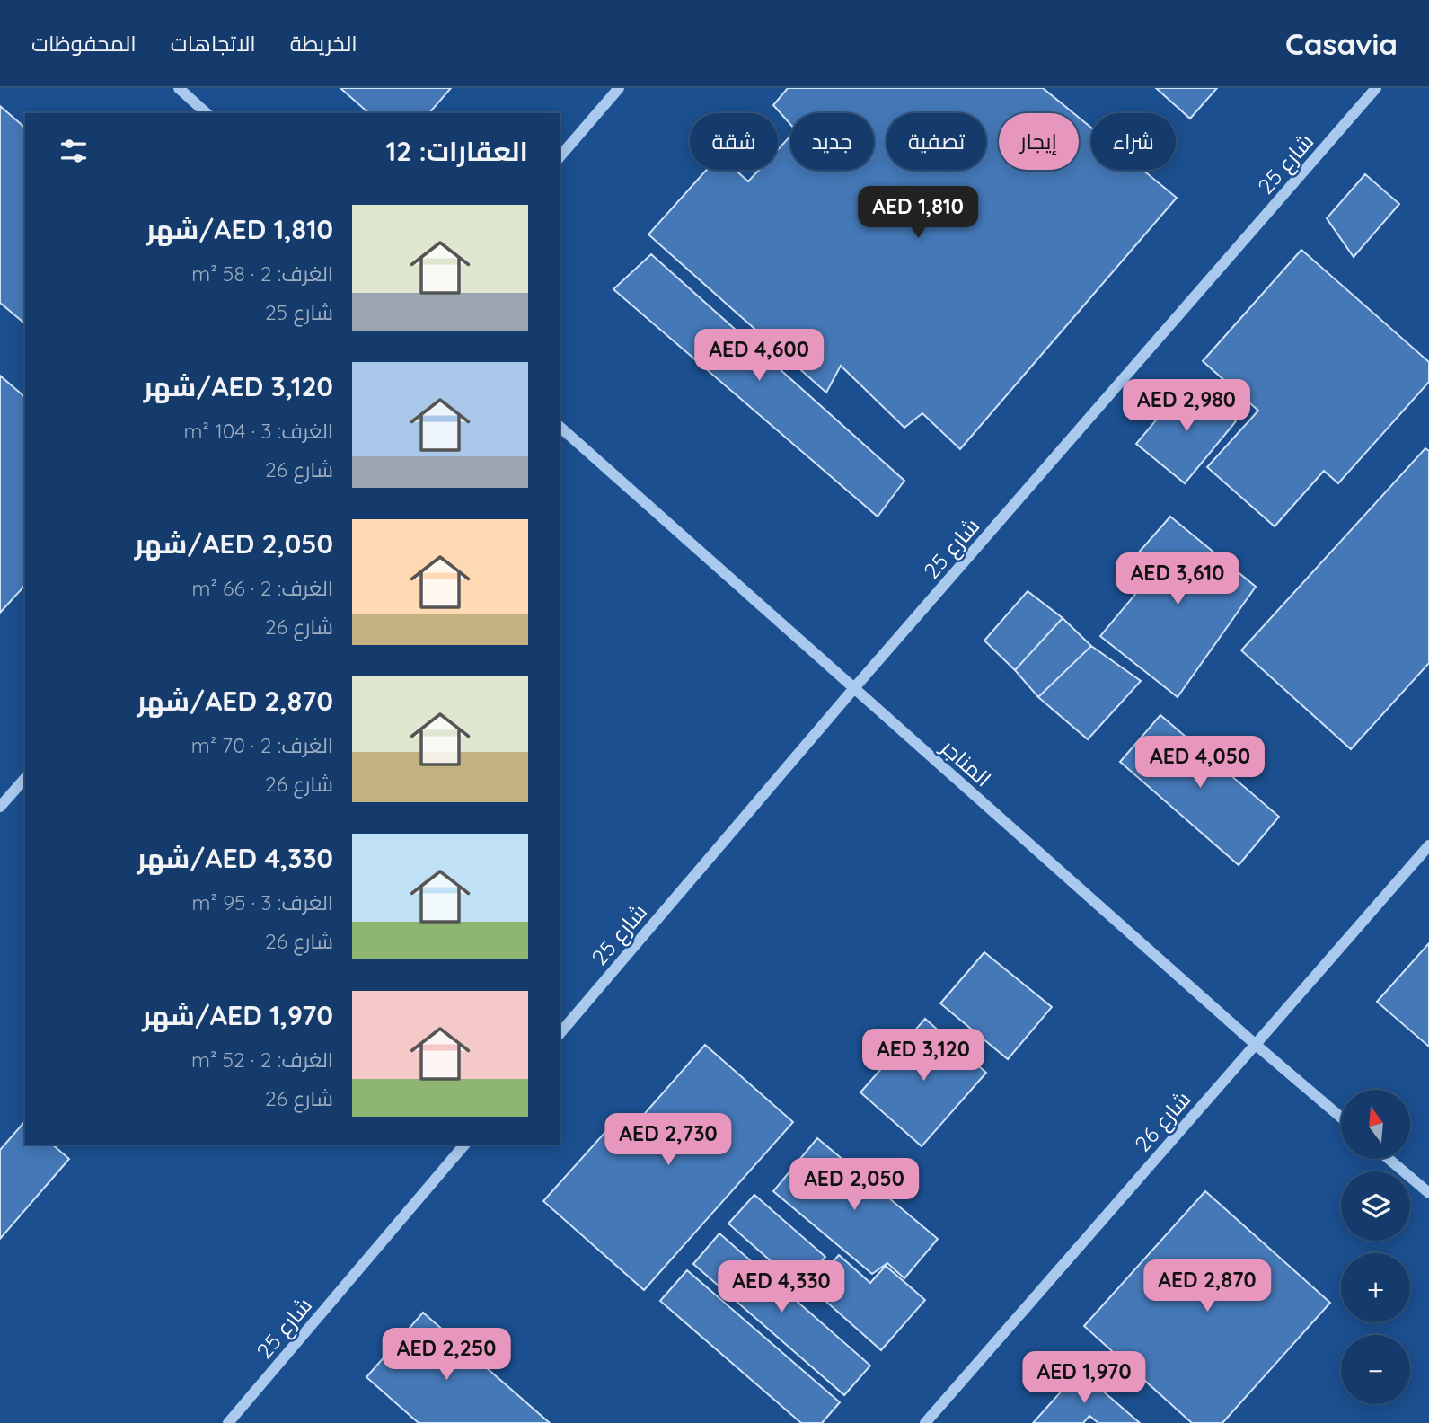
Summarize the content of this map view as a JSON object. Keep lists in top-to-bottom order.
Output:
{
  "streets": {
    "street": ["شارع 25", "المناجر", "شارع 26"]
  },
  "crossings": [
    ["شارع 25", "المناجر"],
    ["المناجر", "شارع 26"]
  ],
  "north": "top",
  "page": {
    "header": "Casavia",
    "nav": ["الخريطة", "الاتجاهات", "المحفوظات"],
    "chip": [
      "شراء",
      "إيجار",
      "تصفية",
      "جديد",
      "شقة"
    ],
    "heading": "العقارات: 12",
    "price": [
      "AED 1,810",
      "AED 4,600",
      "AED 2,980",
      "AED 3,610",
      "AED 4,050",
      "AED 3,120",
      "AED 2,730",
      "AED 2,050",
      "AED 2,870",
      "AED 4,330",
      "AED 2,250",
      "AED 1,970"
    ],
    "list": [
      {
        "name": "AED 1,810/شهر",
        "note": "الغرف: 2 · 58 m² · شارع 25"
      },
      {
        "name": "AED 3,120/شهر",
        "note": "الغرف: 3 · 104 m² · شارع 26"
      },
      {
        "name": "AED 2,050/شهر",
        "note": "الغرف: 2 · 66 m² · شارع 26"
      },
      {
        "name": "AED 2,870/شهر",
        "note": "الغرف: 2 · 70 m² · شارع 26"
      },
      {
        "name": "AED 4,330/شهر",
        "note": "الغرف: 3 · 95 m² · شارع 26"
      },
      {
        "name": "AED 1,970/شهر",
        "note": "الغرف: 2 · 52 m² · شارع 26"
      }
    ],
    "map_buttons": ["+", "−"]
  }
}
